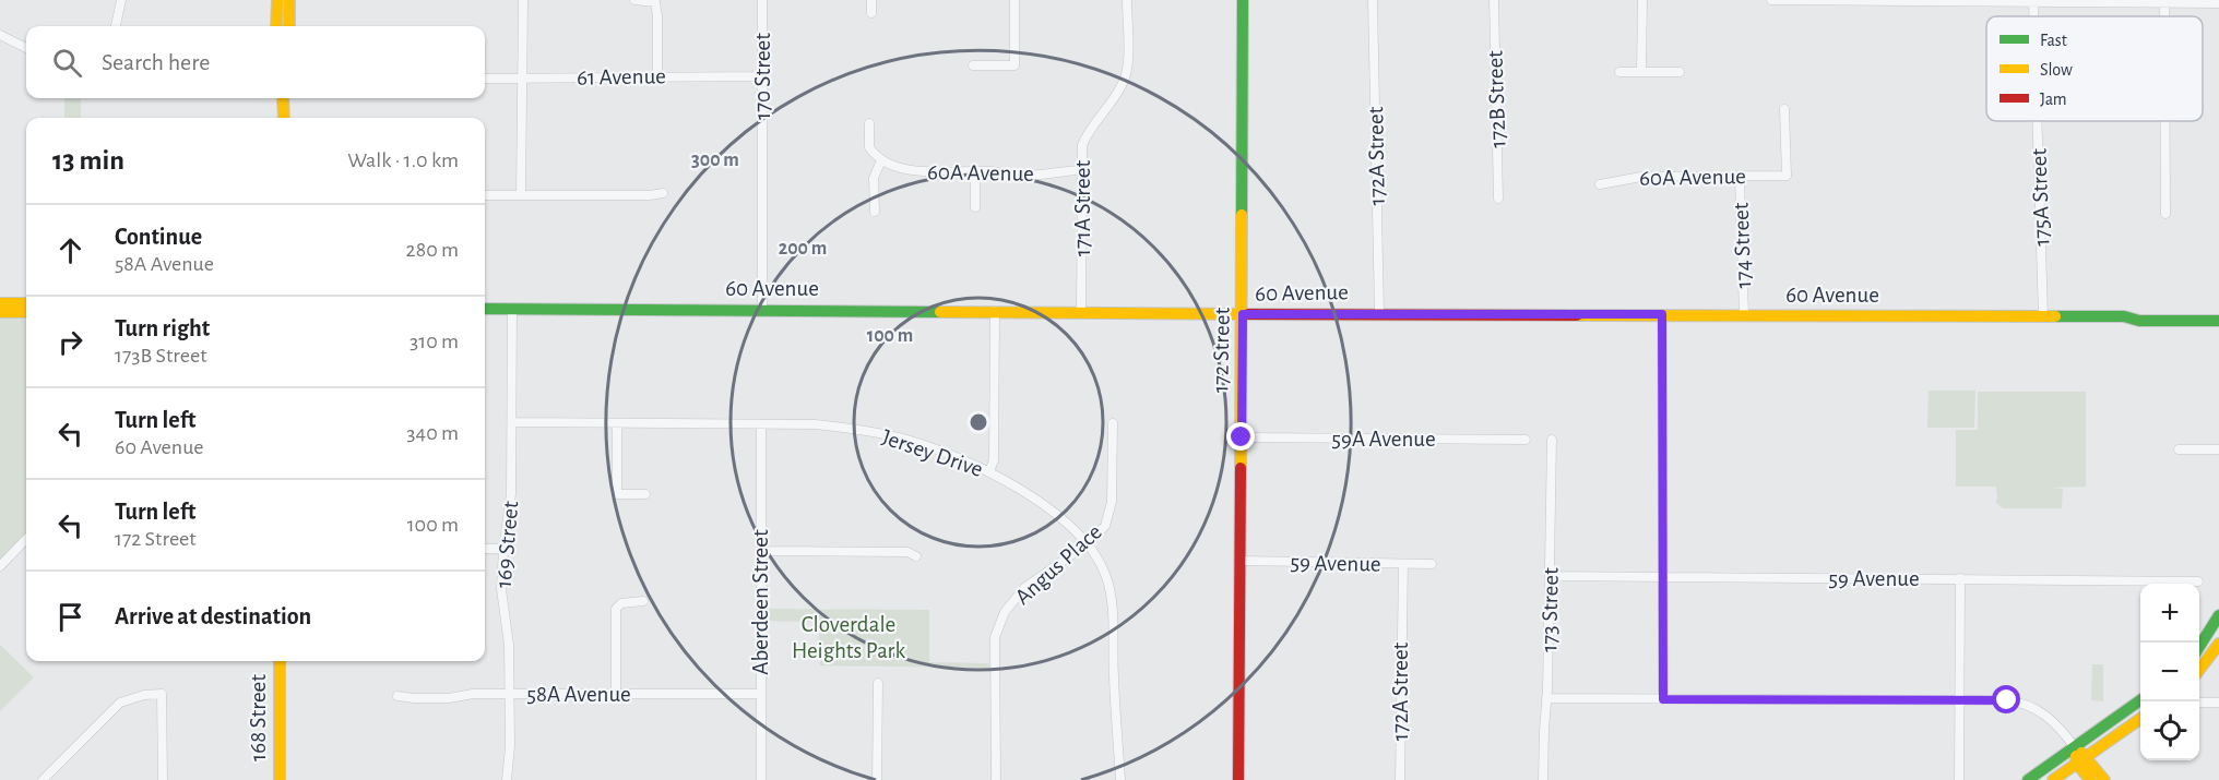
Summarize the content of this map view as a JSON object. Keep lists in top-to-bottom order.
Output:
{
  "streets": {
    "main road": ["60 Avenue", "172 Street", "168 Street"],
    "street": [
      "61 Avenue",
      "170 Street",
      "172B Street",
      "172A Street",
      "60A Avenue",
      "175A Street",
      "171A Street",
      "174 Street",
      "59A Avenue",
      "Jersey Drive",
      "169 Street",
      "59 Avenue",
      "Angus Place",
      "Aberdeen Street",
      "173 Street",
      "58A Avenue"
    ]
  },
  "crossings": [
    ["61 Avenue", "170 Street"],
    ["170 Street", "60 Avenue"],
    ["172A Street", "60 Avenue"],
    ["172A Street", "59 Avenue"],
    ["60A Avenue", "171A Street"],
    ["60A Avenue", "174 Street"],
    ["175A Street", "60 Avenue"],
    ["171A Street", "60 Avenue"],
    ["174 Street", "60 Avenue"],
    ["60 Avenue", "172 Street"],
    ["60 Avenue", "169 Street"],
    ["172 Street", "59A Avenue"],
    ["172 Street", "59 Avenue"],
    ["Jersey Drive", "169 Street"],
    ["Jersey Drive", "Angus Place"],
    ["Jersey Drive", "Aberdeen Street"],
    ["169 Street", "58A Avenue"],
    ["59 Avenue", "173 Street"],
    ["Aberdeen Street", "58A Avenue"]
  ],
  "parks": ["Cloverdale Heights Park"],
  "legend": ["Fast", "Slow", "Jam"],
  "page": {
    "search": "Search here",
    "heading": ["13 min", "Walk · 1.0 km"],
    "list": [
      ["Continue", "58A Avenue", "280 m"],
      ["Turn right", "173B Street", "310 m"],
      ["Turn left", "60 Avenue", "340 m"],
      ["Turn left", "172 Street", "100 m"],
      "Arrive at destination"
    ],
    "map_buttons": ["+", "−"]
  },
  "rings": ["300 m", "200 m", "100 m"]
}
